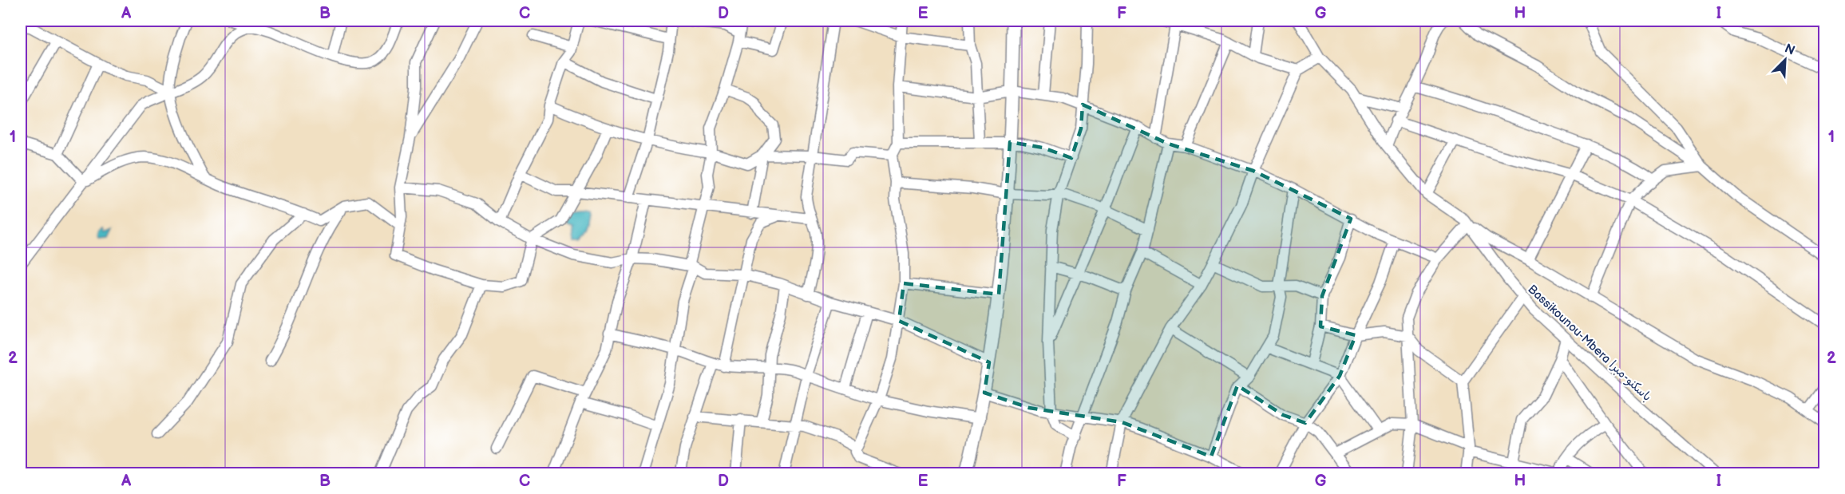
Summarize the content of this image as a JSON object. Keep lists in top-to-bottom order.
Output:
{
  "streets": {
    "street": ["Bassikounou-Mbera باسكنو-مبرا"]
  },
  "north": "top right",
  "grid": {
    "columns": [
      "A",
      "B",
      "C",
      "D",
      "E",
      "F",
      "G",
      "H",
      "I"
    ],
    "rows": ["1", "2"]
  }
}
